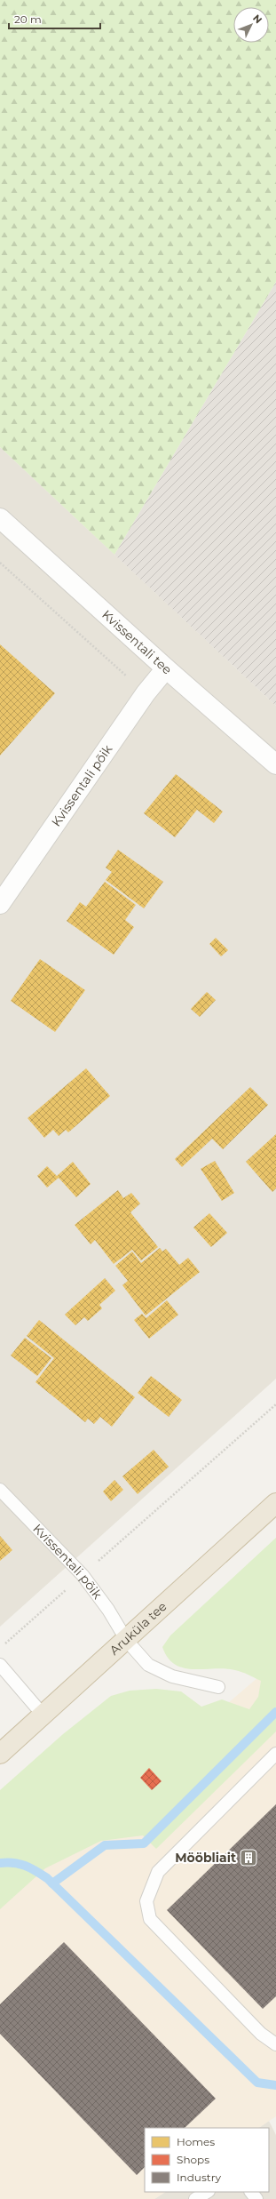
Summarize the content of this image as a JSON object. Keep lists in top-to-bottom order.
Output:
{
  "streets": {
    "highway": ["Aruküla tee"],
    "street": ["Kvissentali tee", "Kvissentali põik"]
  },
  "crossings": [
    ["Kvissentali tee", "Kvissentali põik"],
    ["Kvissentali põik", "Aruküla tee"]
  ],
  "places": {
    "building": ["Mööbliait"]
  },
  "legend": ["Homes", "Shops", "Industry"],
  "scale_bar": "20 m",
  "north": "top right"
}
